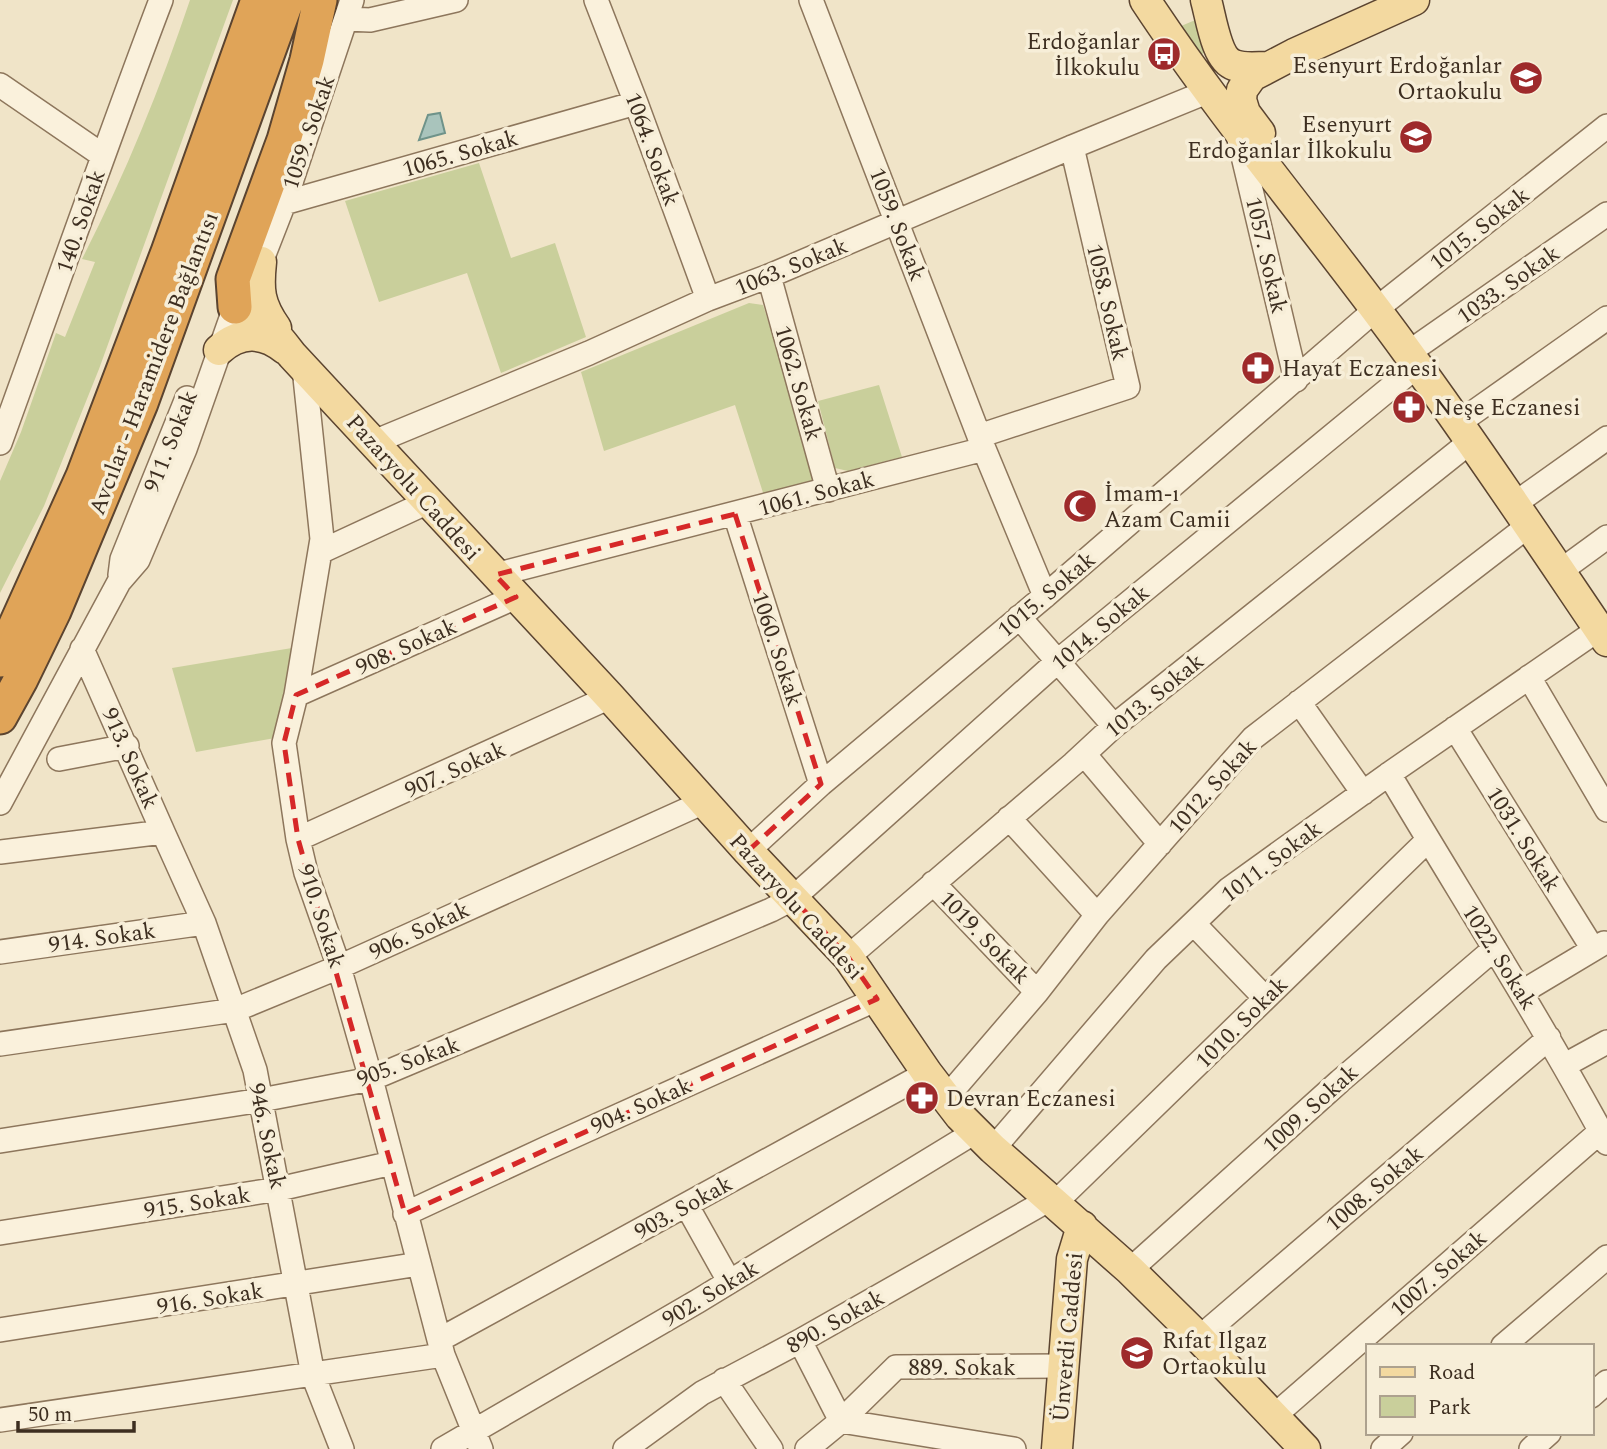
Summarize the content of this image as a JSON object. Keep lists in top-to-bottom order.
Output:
{
  "streets": {
    "highway": ["Avcılar - Haramidere Bağlantısı"],
    "main road": ["Pazaryolu Caddesi", "Ünverdi Caddesi"],
    "street": [
      "1059. Sokak",
      "1064. Sokak",
      "1065. Sokak",
      "140. Sokak",
      "1015. Sokak",
      "1057. Sokak",
      "1063. Sokak",
      "1033. Sokak",
      "1058. Sokak",
      "1062. Sokak",
      "911. Sokak",
      "1061. Sokak",
      "1014. Sokak",
      "908. Sokak",
      "1060. Sokak",
      "1013. Sokak",
      "913. Sokak",
      "907. Sokak",
      "1012. Sokak",
      "1031. Sokak",
      "1011. Sokak",
      "910. Sokak",
      "906. Sokak",
      "914. Sokak",
      "1019. Sokak",
      "1022. Sokak",
      "1010. Sokak",
      "905. Sokak",
      "904. Sokak",
      "1009. Sokak",
      "946. Sokak",
      "1008. Sokak",
      "915. Sokak",
      "903. Sokak",
      "1007. Sokak",
      "902. Sokak",
      "916. Sokak",
      "890. Sokak",
      "889. Sokak"
    ]
  },
  "crossings": [
    ["1059. Sokak", "1065. Sokak"],
    ["1059. Sokak", "1063. Sokak"],
    ["1059. Sokak", "1058. Sokak"],
    ["1059. Sokak", "911. Sokak"],
    ["1059. Sokak", "1061. Sokak"],
    ["1064. Sokak", "1065. Sokak"],
    ["1064. Sokak", "1063. Sokak"],
    ["1015. Sokak", "1057. Sokak"],
    ["1015. Sokak", "Pazaryolu Caddesi"],
    ["1015. Sokak", "1060. Sokak"],
    ["1063. Sokak", "1058. Sokak"],
    ["1063. Sokak", "1062. Sokak"],
    ["1063. Sokak", "Pazaryolu Caddesi"],
    ["1033. Sokak", "1014. Sokak"],
    ["1058. Sokak", "1061. Sokak"],
    ["1062. Sokak", "1061. Sokak"],
    ["911. Sokak", "913. Sokak"],
    ["Pazaryolu Caddesi", "1061. Sokak"],
    ["Pazaryolu Caddesi", "1014. Sokak"],
    ["Pazaryolu Caddesi", "908. Sokak"],
    ["Pazaryolu Caddesi", "1013. Sokak"],
    ["Pazaryolu Caddesi", "907. Sokak"],
    ["Pazaryolu Caddesi", "1012. Sokak"],
    ["Pazaryolu Caddesi", "1011. Sokak"],
    ["Pazaryolu Caddesi", "910. Sokak"],
    ["Pazaryolu Caddesi", "906. Sokak"],
    ["Pazaryolu Caddesi", "1010. Sokak"],
    ["Pazaryolu Caddesi", "905. Sokak"],
    ["Pazaryolu Caddesi", "904. Sokak"],
    ["Pazaryolu Caddesi", "1009. Sokak"],
    ["Pazaryolu Caddesi", "1008. Sokak"],
    ["Pazaryolu Caddesi", "903. Sokak"],
    ["Pazaryolu Caddesi", "1007. Sokak"],
    ["Pazaryolu Caddesi", "902. Sokak"],
    ["Pazaryolu Caddesi", "890. Sokak"],
    ["Pazaryolu Caddesi", "Ünverdi Caddesi"],
    ["1061. Sokak", "1060. Sokak"],
    ["1014. Sokak", "905. Sokak"],
    ["908. Sokak", "910. Sokak"],
    ["1013. Sokak", "1019. Sokak"],
    ["913. Sokak", "946. Sokak"],
    ["907. Sokak", "910. Sokak"],
    ["1012. Sokak", "1019. Sokak"],
    ["1031. Sokak", "1011. Sokak"],
    ["1011. Sokak", "1022. Sokak"],
    ["1011. Sokak", "902. Sokak"],
    ["910. Sokak", "906. Sokak"],
    ["910. Sokak", "905. Sokak"],
    ["910. Sokak", "904. Sokak"],
    ["910. Sokak", "915. Sokak"],
    ["910. Sokak", "903. Sokak"],
    ["910. Sokak", "902. Sokak"],
    ["910. Sokak", "916. Sokak"],
    ["906. Sokak", "946. Sokak"],
    ["914. Sokak", "946. Sokak"],
    ["1022. Sokak", "1010. Sokak"],
    ["1022. Sokak", "1009. Sokak"],
    ["1022. Sokak", "1008. Sokak"],
    ["1022. Sokak", "1007. Sokak"],
    ["1010. Sokak", "890. Sokak"],
    ["905. Sokak", "946. Sokak"],
    ["946. Sokak", "915. Sokak"],
    ["946. Sokak", "903. Sokak"],
    ["946. Sokak", "916. Sokak"],
    ["Ünverdi Caddesi", "889. Sokak"]
  ],
  "places": {
    "bus stop": ["Erdoğanlar İlkokulu"],
    "school or university": ["Esenyurt Erdoğanlar Ortaokulu", "Esenyurt Erdoğanlar İlkokulu", "Rıfat Ilgaz Ortaokulu"],
    "pharmacy": ["Hayat Eczanesi", "Neşe Eczanesi", "Devran Eczanesi"],
    "mosque": ["İmam-ı Azam Camii"]
  },
  "legend": ["Road", "Park"],
  "scale_bar": "50 m"
}
